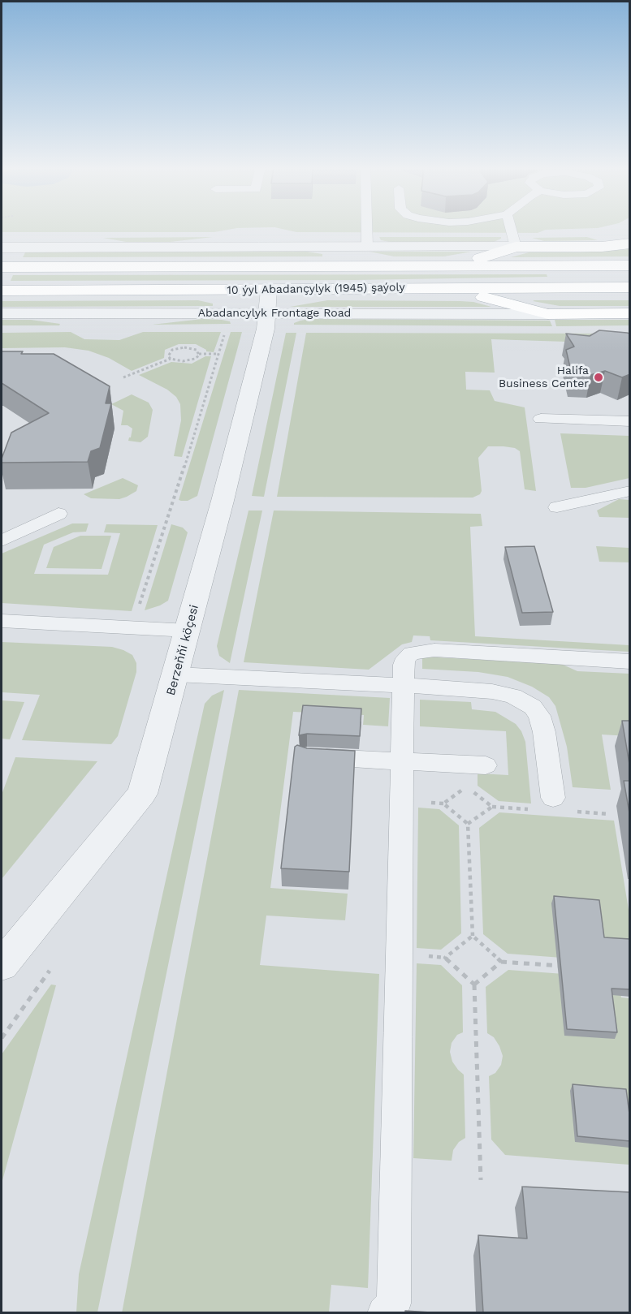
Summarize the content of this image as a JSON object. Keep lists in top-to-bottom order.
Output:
{
  "streets": {
    "main road": ["10 ýyl Abadançylyk (1945) şaýoly"],
    "street": ["Abadancylyk Frontage Road", "Berzeňňi köçesi"]
  },
  "crossings": [
    ["10 ýyl Abadançylyk (1945) şaýoly", "Abadancylyk Frontage Road"],
    ["10 ýyl Abadançylyk (1945) şaýoly", "Berzeňňi köçesi"],
    ["Abadancylyk Frontage Road", "Berzeňňi köçesi"]
  ],
  "places": ["Halifa Business Center"]
}
